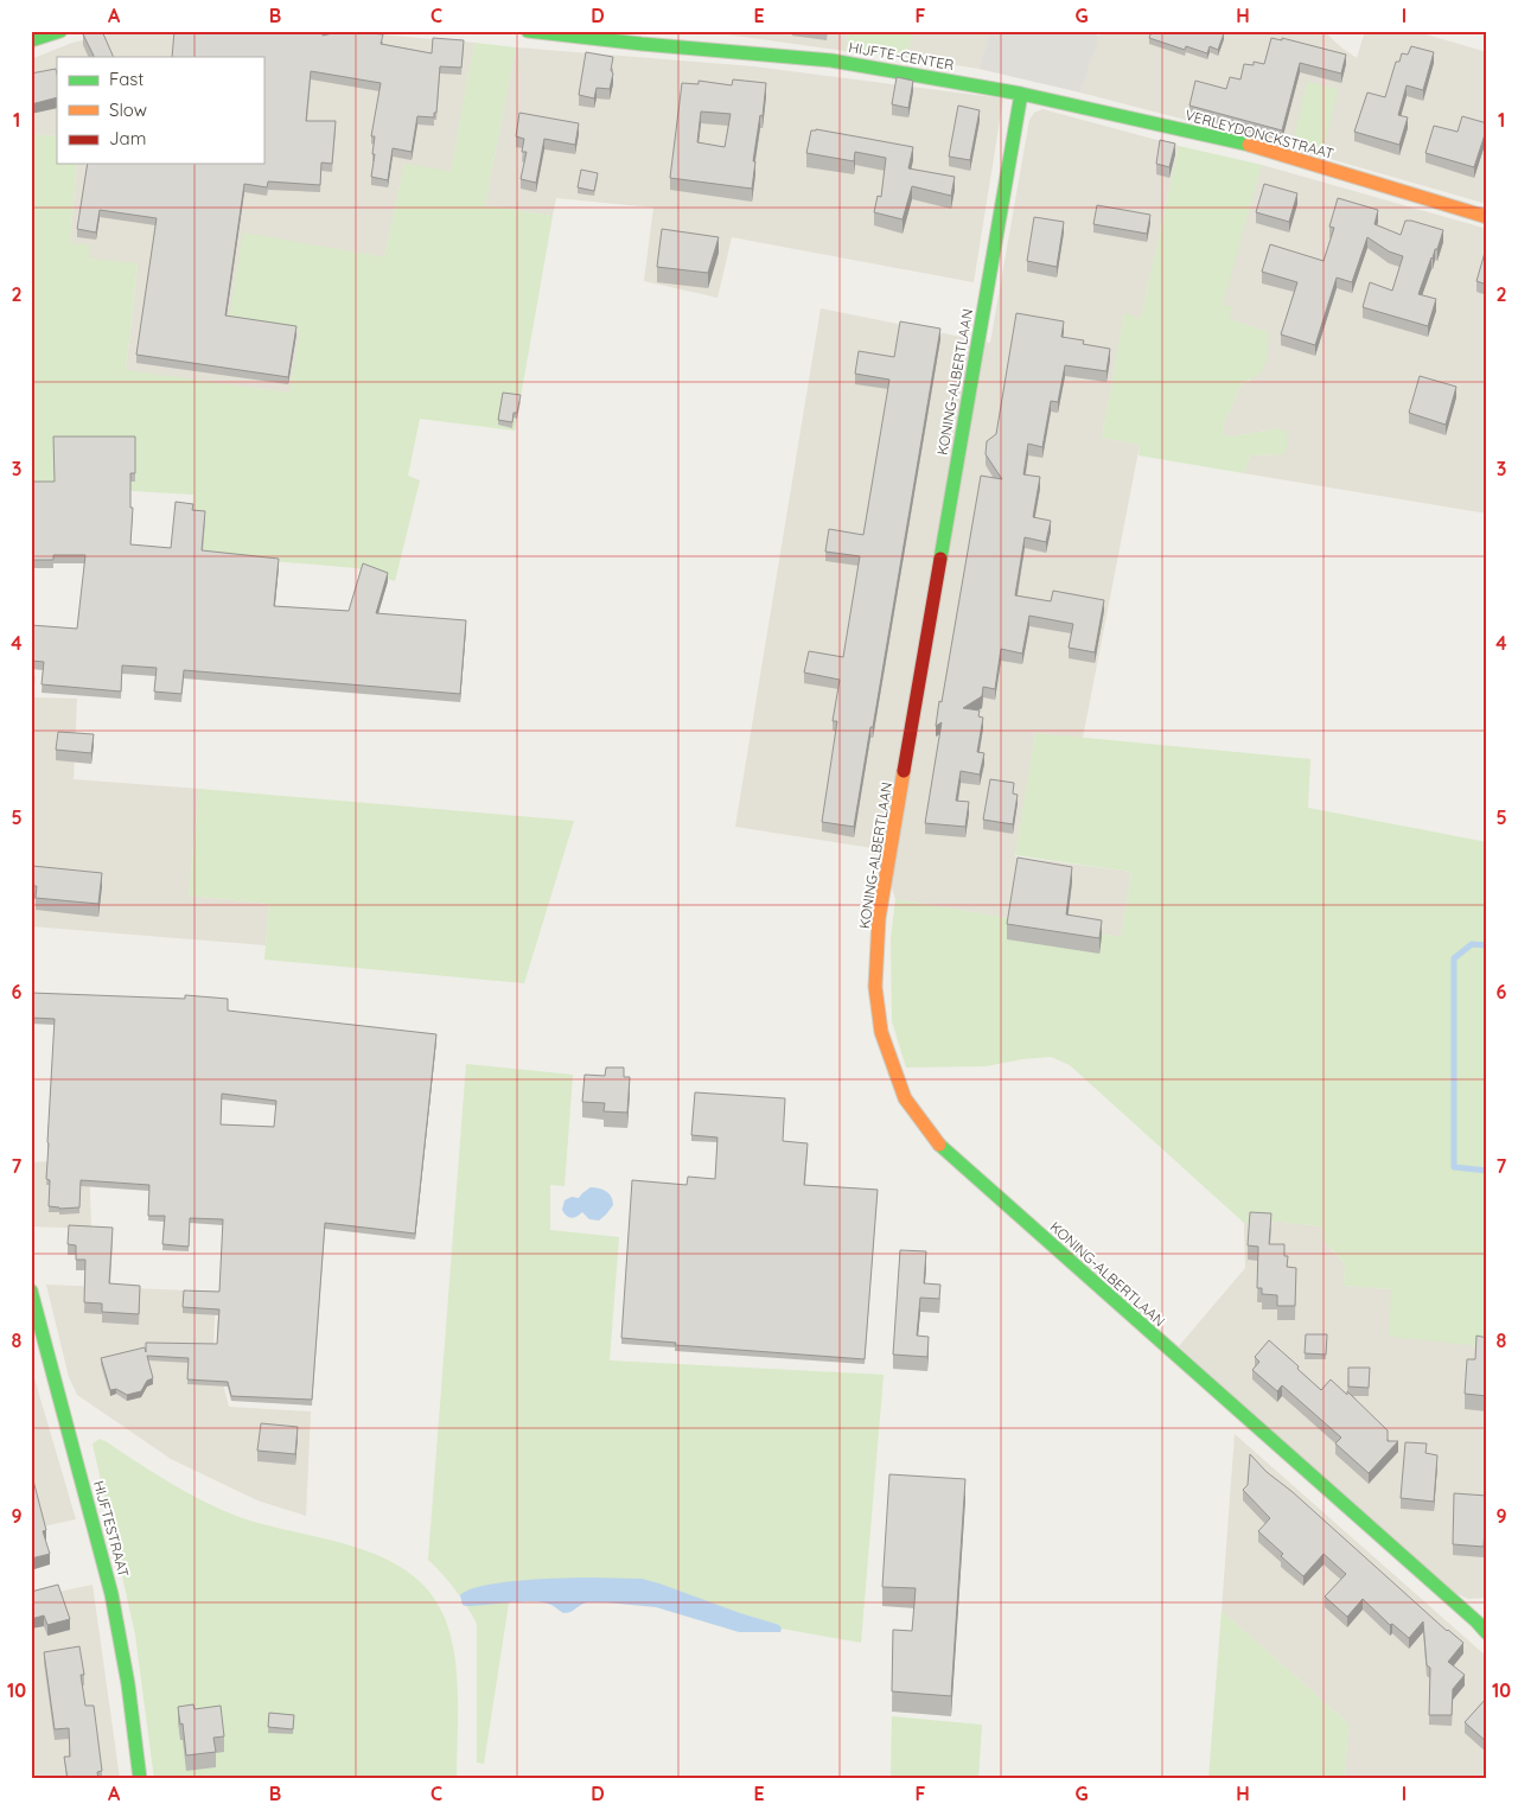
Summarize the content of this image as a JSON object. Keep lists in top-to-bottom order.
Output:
{
  "streets": {
    "street": [
      "HIJFTE-CENTER",
      "VERLEYDONCKSTRAAT",
      "KONING-ALBERTLAAN",
      "HIJFTESTRAAT"
    ]
  },
  "crossings": [
    ["HIJFTE-CENTER", "VERLEYDONCKSTRAAT"],
    ["HIJFTE-CENTER", "KONING-ALBERTLAAN"],
    ["VERLEYDONCKSTRAAT", "KONING-ALBERTLAAN"]
  ],
  "legend": ["Fast", "Slow", "Jam"],
  "grid": {
    "columns": [
      "A",
      "B",
      "C",
      "D",
      "E",
      "F",
      "G",
      "H",
      "I"
    ],
    "rows": [
      "1",
      "2",
      "3",
      "4",
      "5",
      "6",
      "7",
      "8",
      "9",
      "10"
    ]
  }
}
